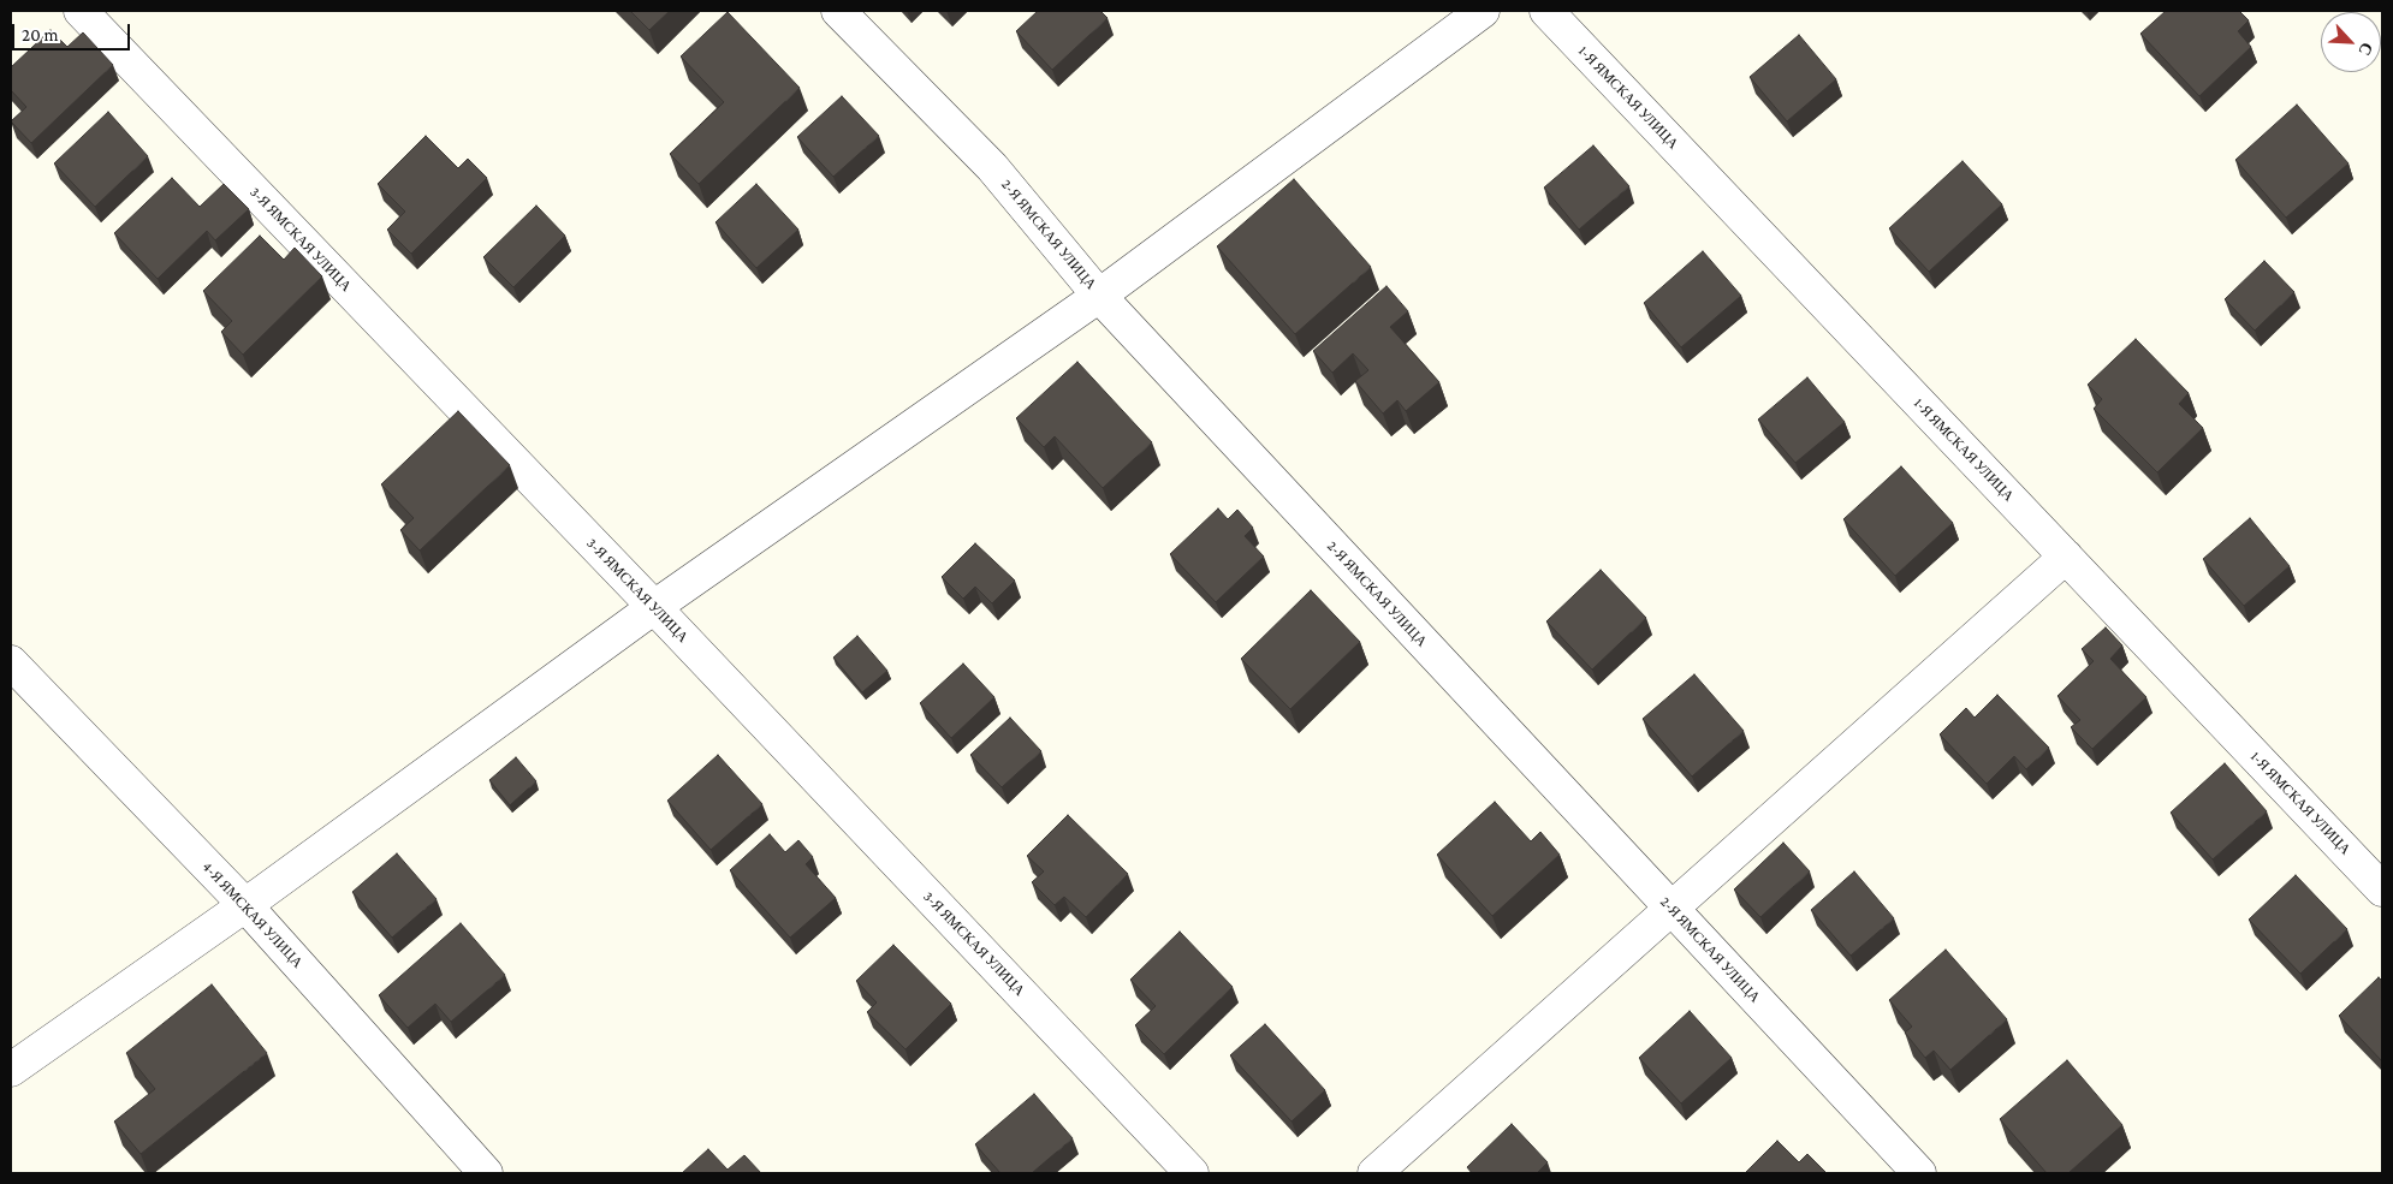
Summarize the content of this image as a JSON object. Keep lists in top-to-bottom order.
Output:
{
  "streets": {
    "street": [
      "1-Я ЯМСКАЯ УЛИЦА",
      "2-Я ЯМСКАЯ УЛИЦА",
      "3-Я ЯМСКАЯ УЛИЦА",
      "4-Я ЯМСКАЯ УЛИЦА"
    ]
  },
  "scale_bar": "20 m",
  "north": "bottom right"
}
